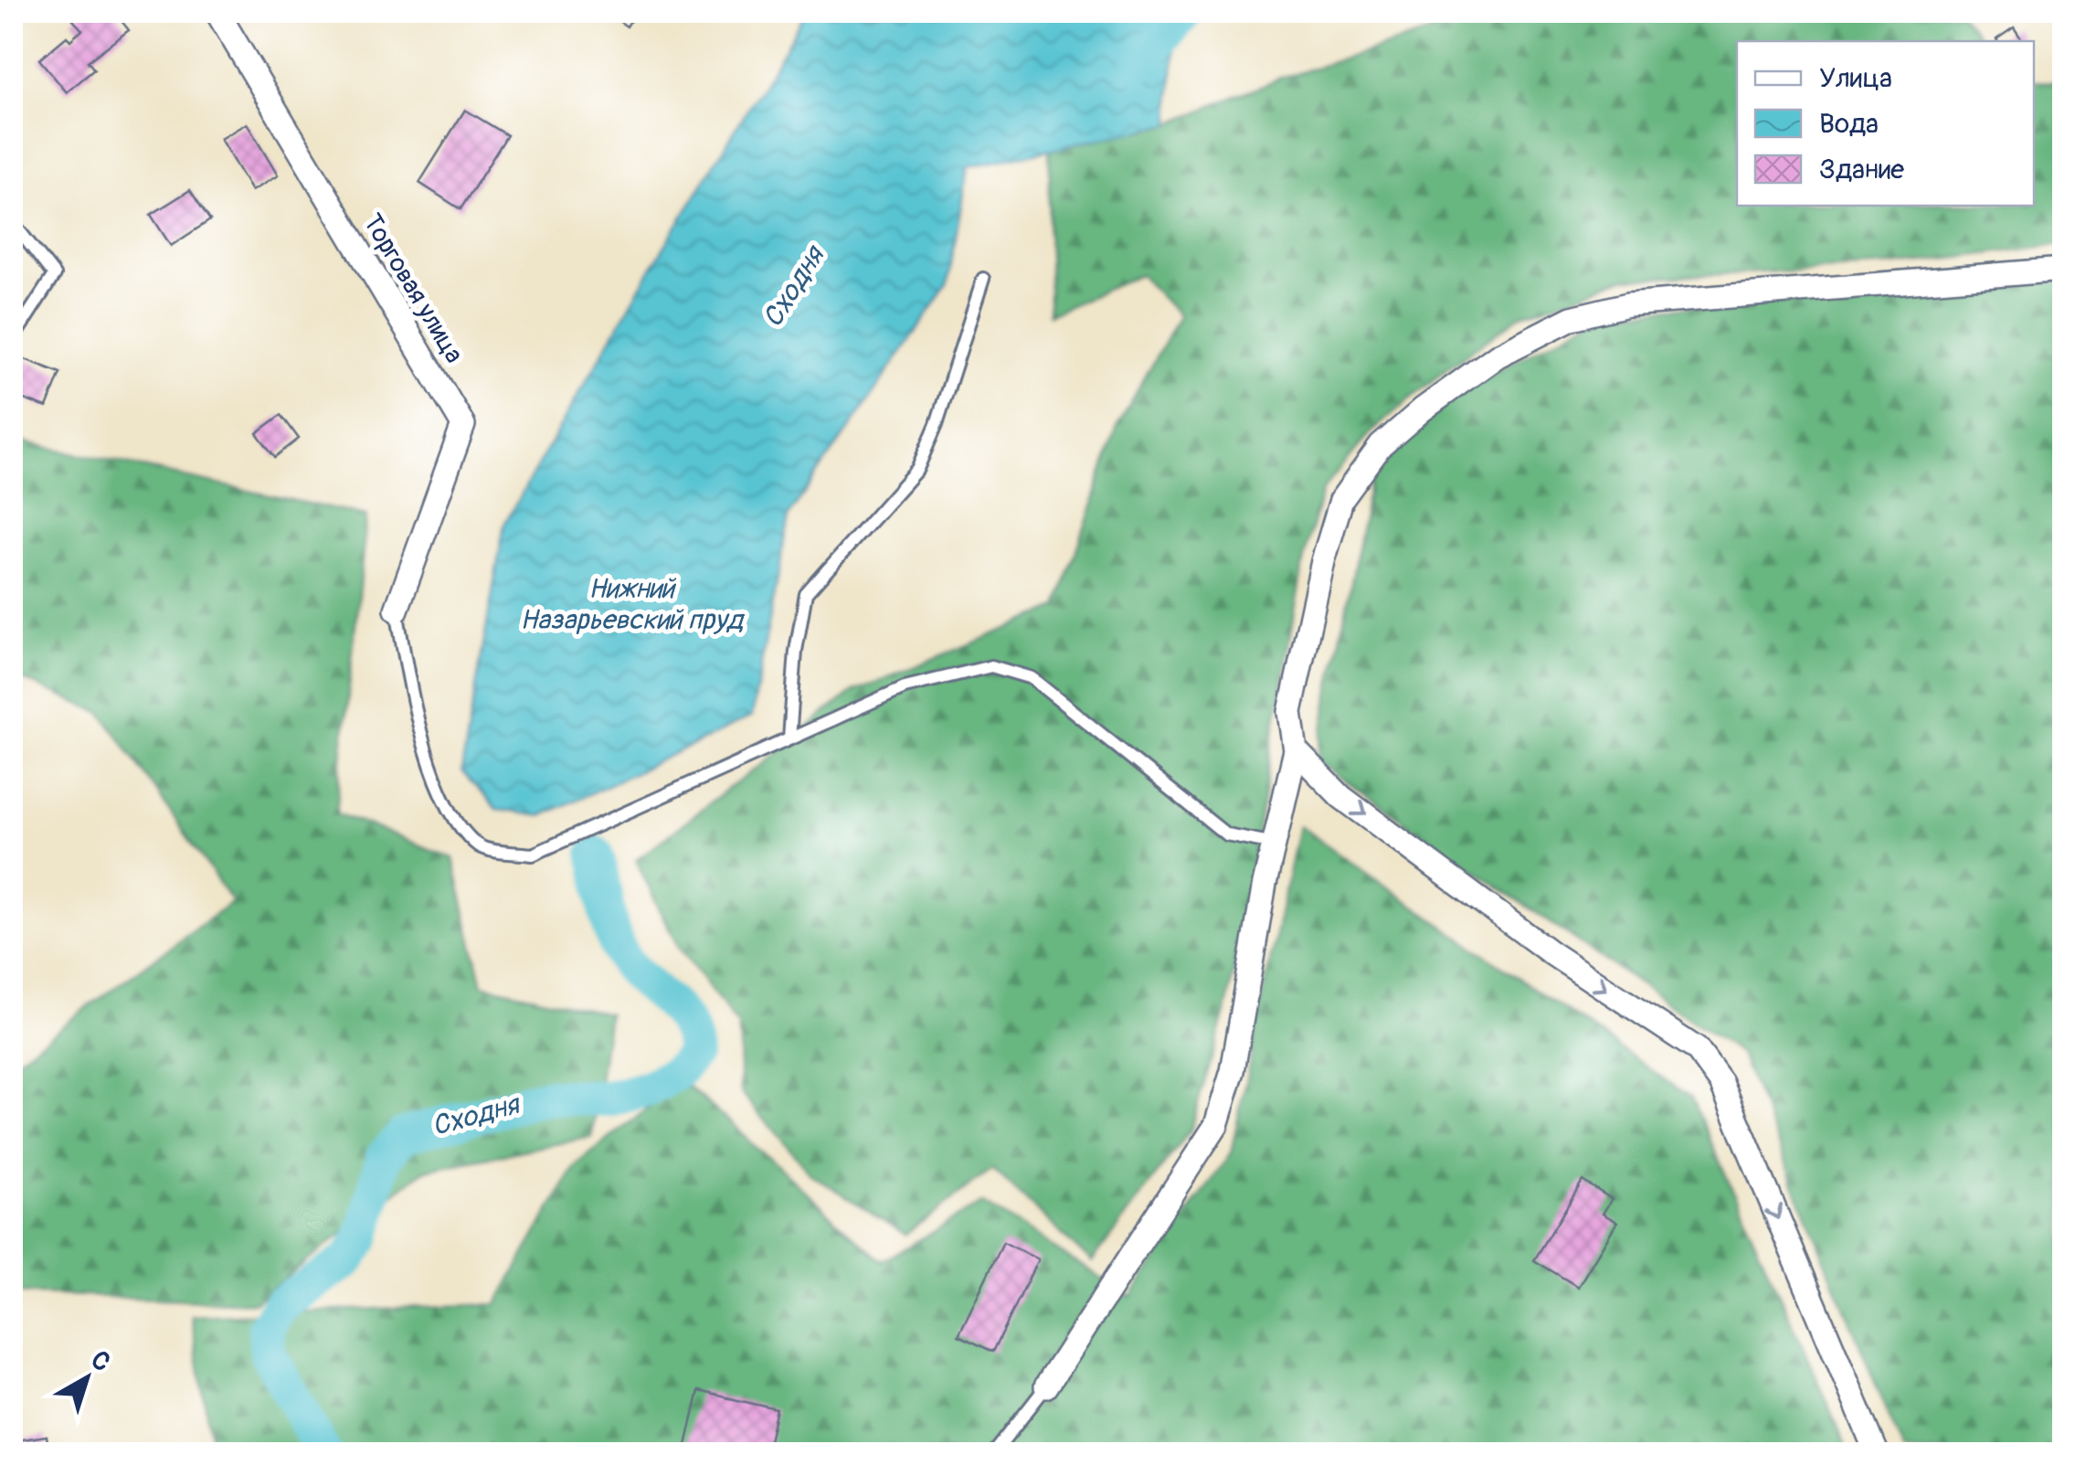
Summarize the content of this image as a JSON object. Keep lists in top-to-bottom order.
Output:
{
  "streets": {
    "street": ["Торговая улица"]
  },
  "water": ["Сходня", "Нижний Назарьевский пруд"],
  "legend": ["Улица", "Вода", "Здание"],
  "north": "top right"
}
